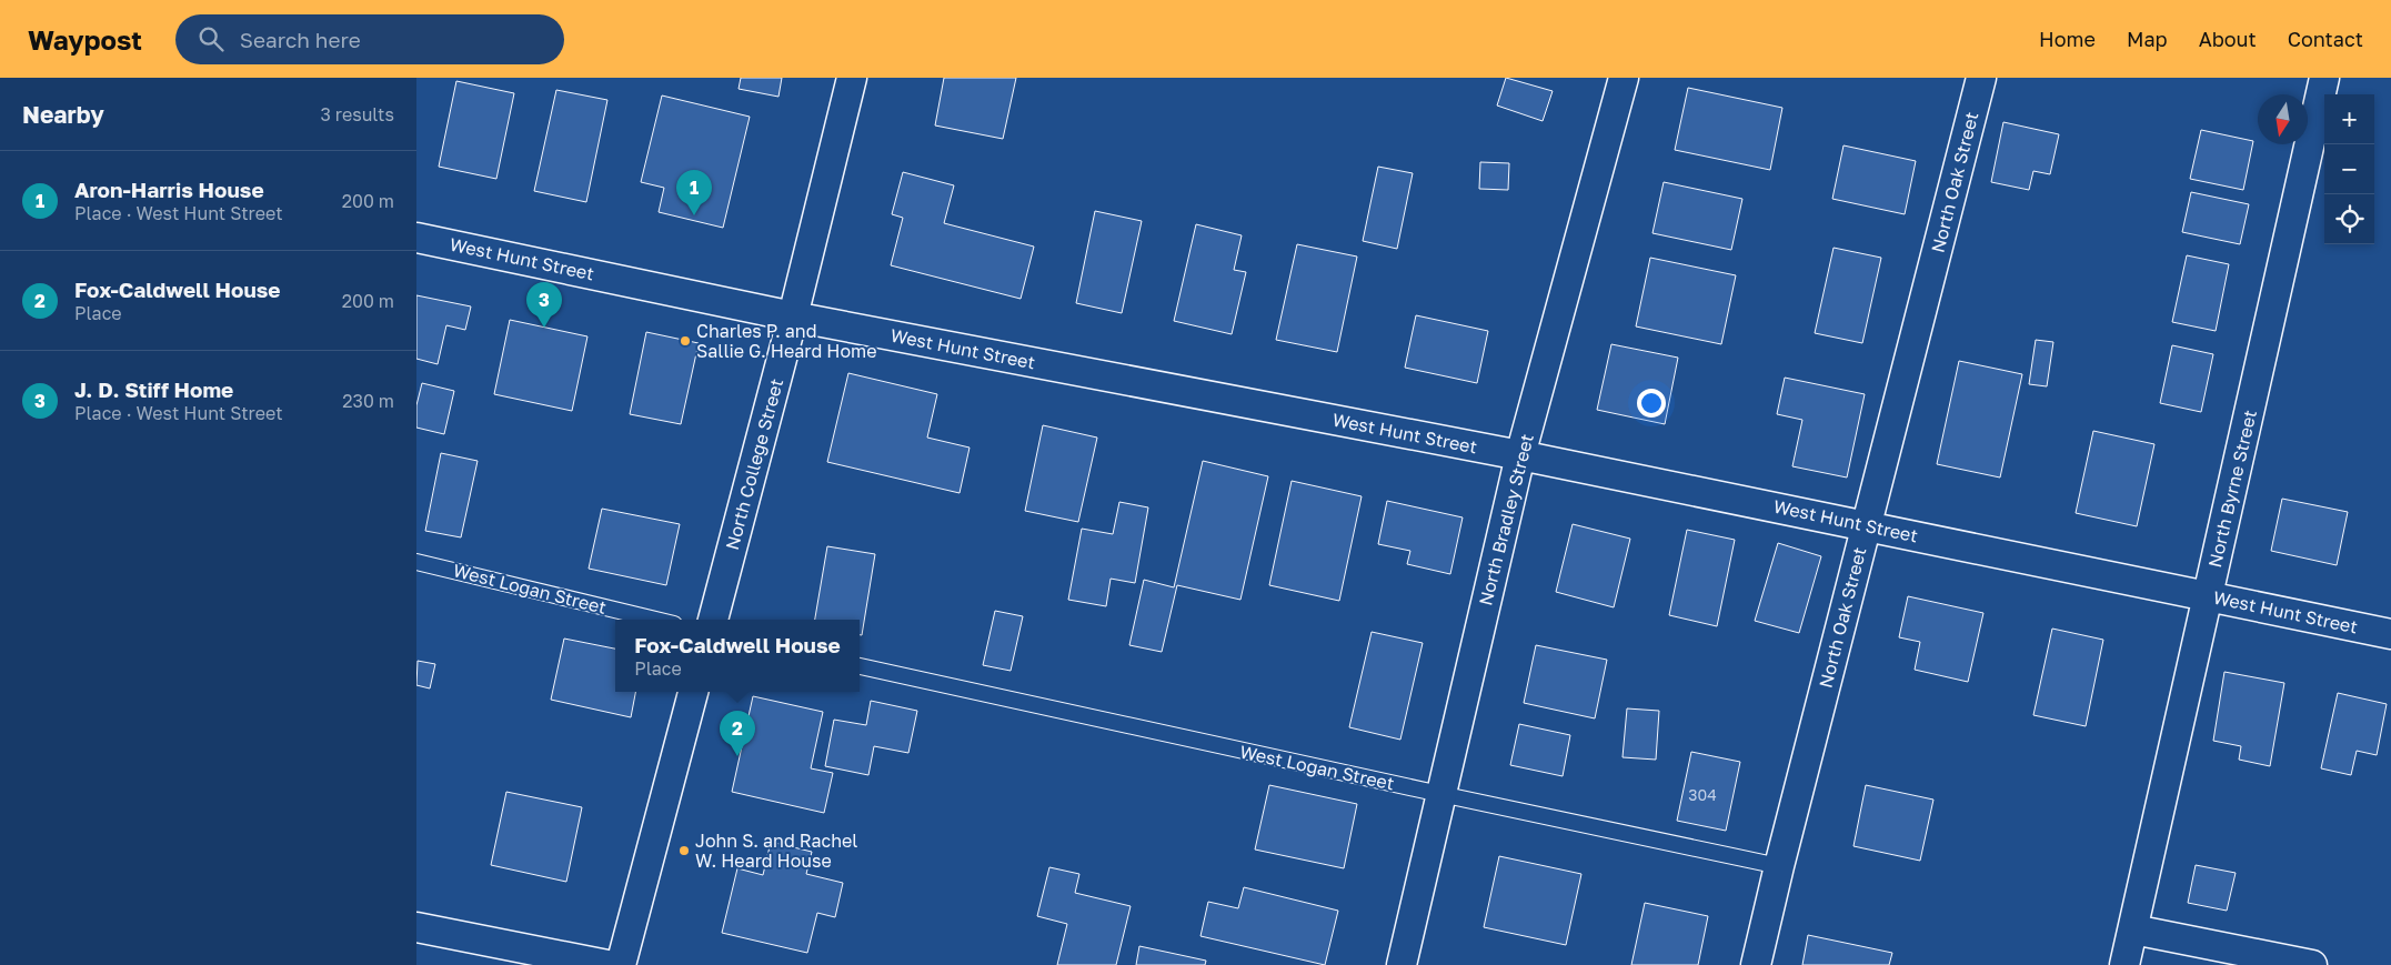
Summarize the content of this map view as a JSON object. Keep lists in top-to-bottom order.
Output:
{
  "streets": {
    "street": [
      "North Oak Street",
      "West Hunt Street",
      "North College Street",
      "North Byrne Street",
      "North Bradley Street"
    ],
    "lane": ["West Logan Street"]
  },
  "crossings": [
    ["North Oak Street", "West Hunt Street"],
    ["North Oak Street", "West Logan Street"],
    ["West Hunt Street", "North College Street"],
    ["West Hunt Street", "North Byrne Street"],
    ["West Hunt Street", "North Bradley Street"],
    ["North Bradley Street", "West Logan Street"]
  ],
  "places": ["Charles P. and Sallie G. Heard Home", "John S. and Rachel W. Heard House"],
  "house_numbers": ["304"],
  "north": "bottom",
  "page": {
    "header": "Waypost",
    "search": "Search here",
    "nav": [
      "Home",
      "Map",
      "About",
      "Contact"
    ],
    "heading": ["Nearby", "3 results"],
    "map_buttons": ["+", "−"],
    "list": [
      {
        "mark": "1",
        "name": "Aron-Harris House",
        "note": "Place · West Hunt Street",
        "value": "200 m"
      },
      {
        "mark": "2",
        "name": "Fox-Caldwell House",
        "note": "Place",
        "value": "200 m"
      },
      {
        "mark": "3",
        "name": "J. D. Stiff Home",
        "note": "Place · West Hunt Street",
        "value": "230 m"
      }
    ],
    "pins": ["1", "3", "2"],
    "popup": ["Fox-Caldwell House", "Place"]
  }
}
